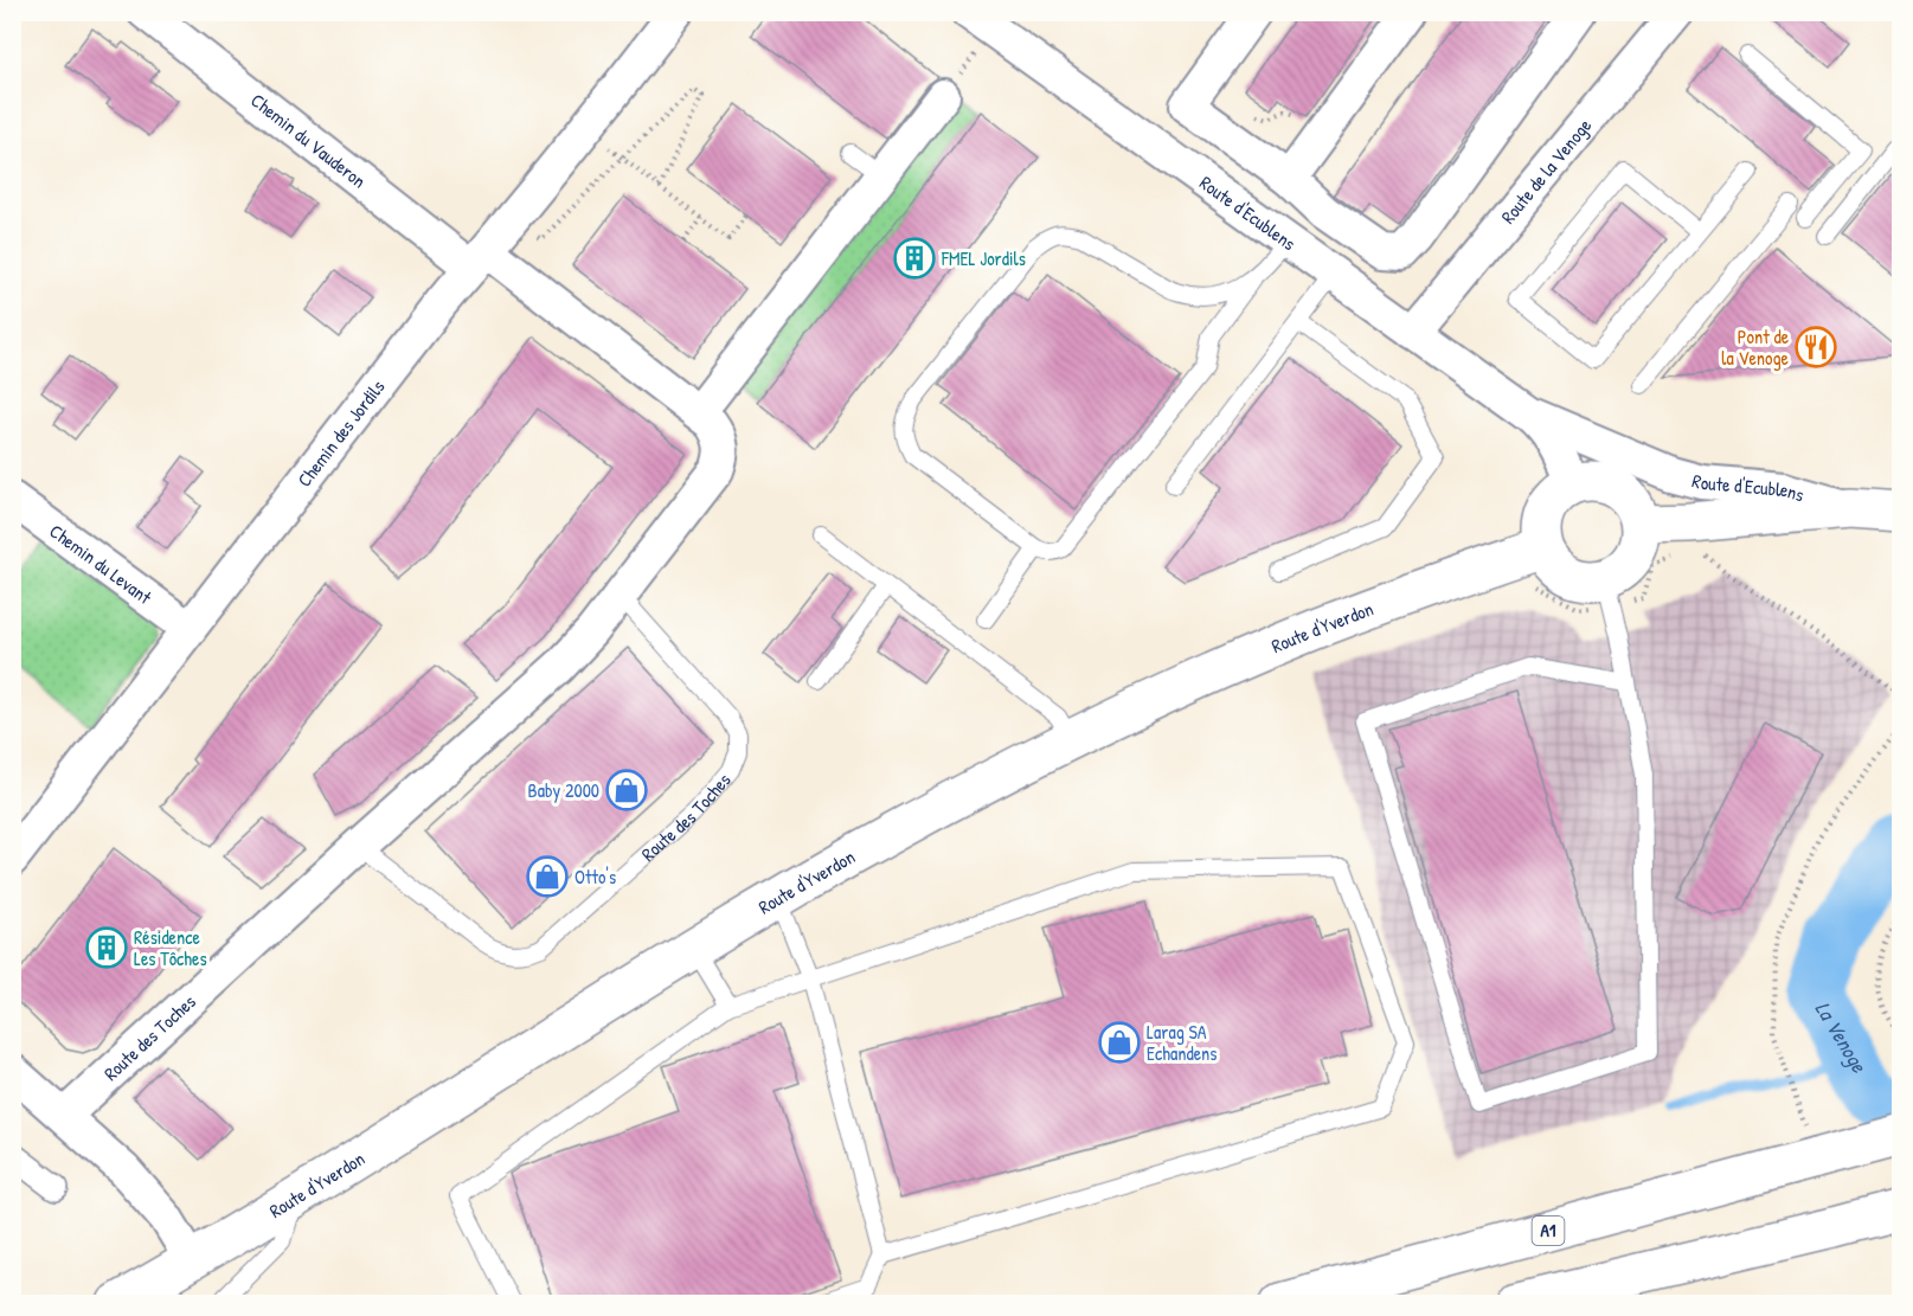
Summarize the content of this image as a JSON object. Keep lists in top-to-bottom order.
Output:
{
  "streets": {
    "main road": ["Route d'Yverdon", "A1"],
    "street": [
      "Chemin du Vauderon",
      "Route de la Venoge",
      "Route d'Ecublens",
      "Chemin des Jordils",
      "Chemin du Levant",
      "Route des Toches"
    ]
  },
  "crossings": [
    ["Chemin du Vauderon", "Chemin des Jordils"],
    ["Chemin du Vauderon", "Route des Toches"],
    ["Route de la Venoge", "Route d'Ecublens"],
    ["Route d'Ecublens", "Route d'Yverdon"],
    ["Chemin des Jordils", "Chemin du Levant"],
    ["Chemin des Jordils", "Route des Toches"]
  ],
  "water": ["La Venoge"],
  "places": {
    "building": ["FMEL Jordils", "Résidence Les Tôches"],
    "restaurant": ["Pont de la Venoge"],
    "shop": ["Baby 2000", "Otto's", "Larag SA Echandens"]
  }
}
